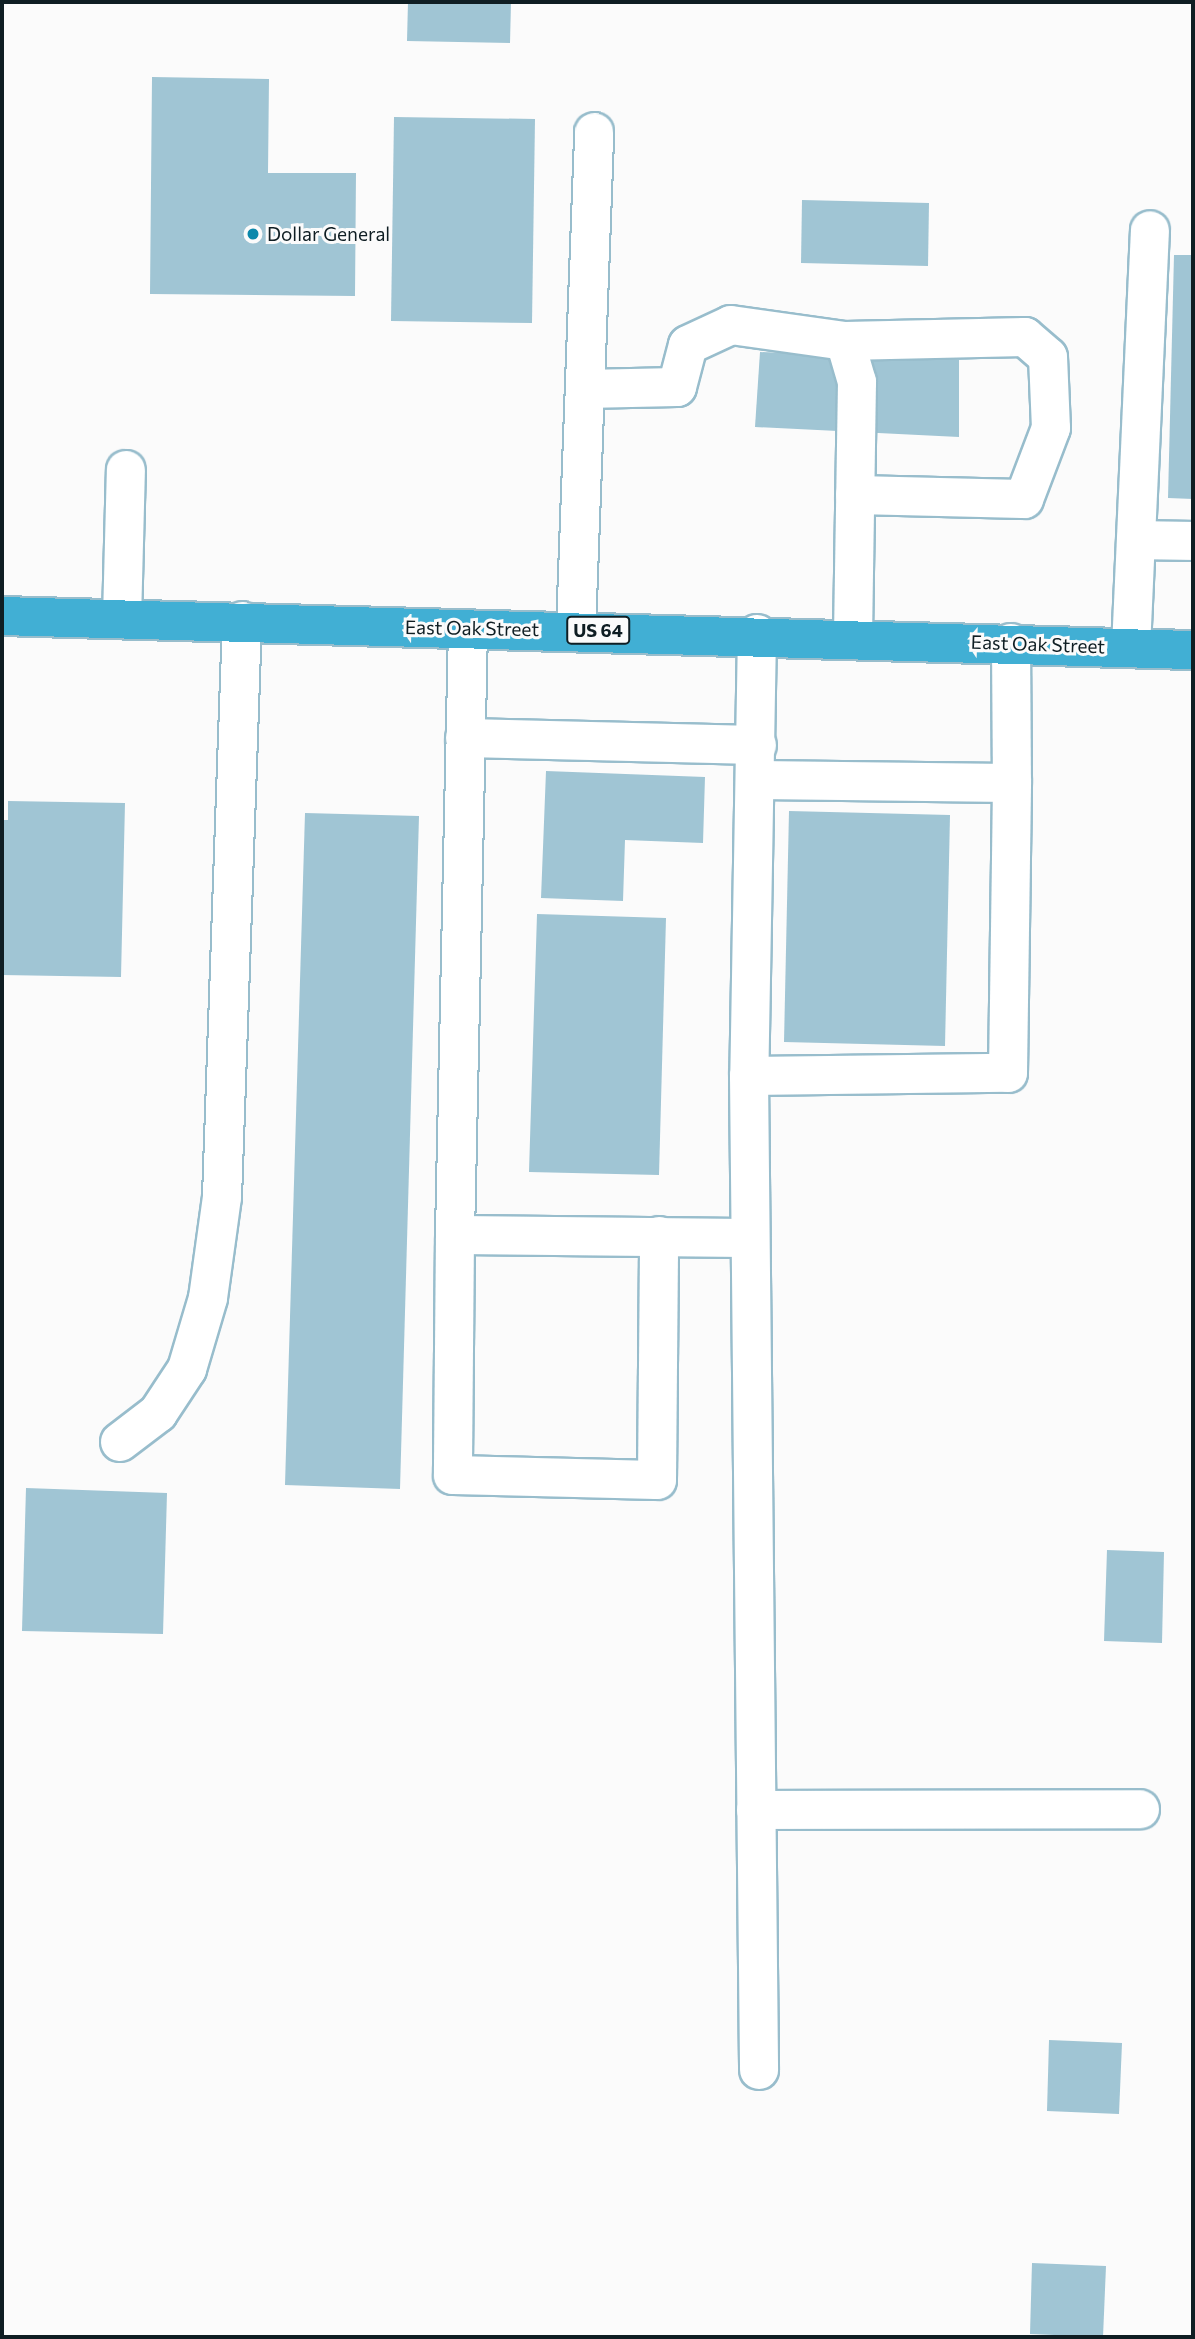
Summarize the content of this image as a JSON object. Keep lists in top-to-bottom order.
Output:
{
  "streets": {
    "highway": ["East Oak Street", "US 64"]
  },
  "places": ["Dollar General"]
}
